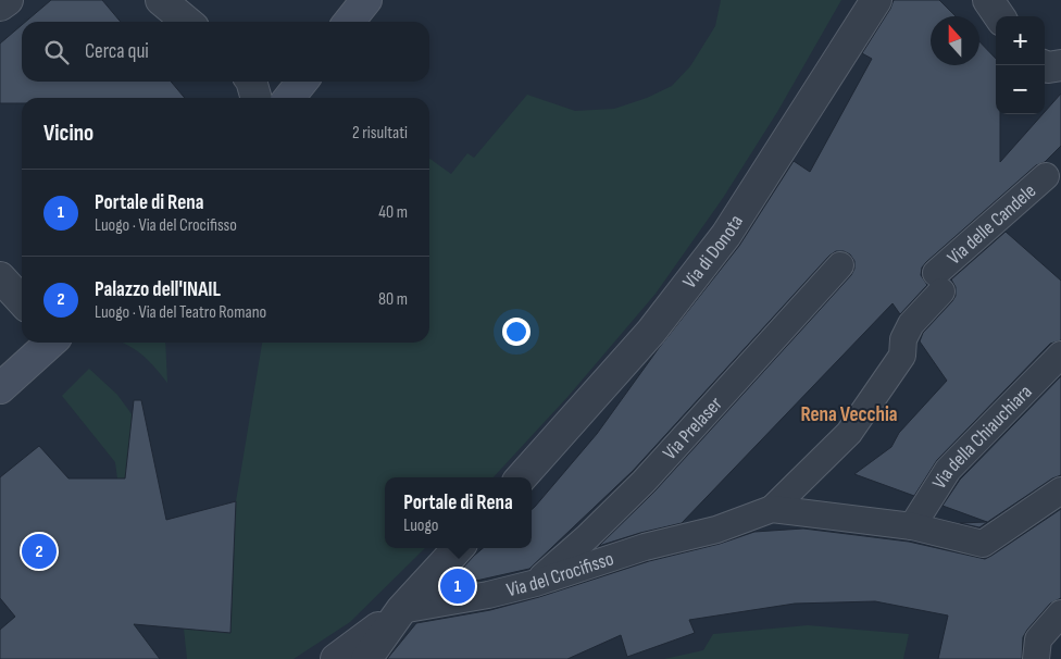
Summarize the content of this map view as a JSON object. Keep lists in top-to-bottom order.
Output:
{
  "streets": {
    "street": [
      "Via delle Candele",
      "Via di Donota",
      "Via Prelaser",
      "Via della Chiauchiara",
      "Via del Crocifisso"
    ]
  },
  "crossings": [
    ["Via delle Candele", "Via del Crocifisso"],
    ["Via Prelaser", "Via del Crocifisso"]
  ],
  "districts": ["Rena Vecchia"],
  "north": "top",
  "page": {
    "map_buttons": ["+", "−"],
    "search": "Cerca qui",
    "heading": ["Vicino", "2 risultati"],
    "list": [
      {
        "mark": "1",
        "name": "Portale di Rena",
        "note": "Luogo · Via del Crocifisso",
        "value": "40 m"
      },
      {
        "mark": "2",
        "name": "Palazzo dell'INAIL",
        "note": "Luogo · Via del Teatro Romano",
        "value": "80 m"
      }
    ],
    "popup": ["Portale di Rena", "Luogo"],
    "pins": ["2", "1"]
  }
}
